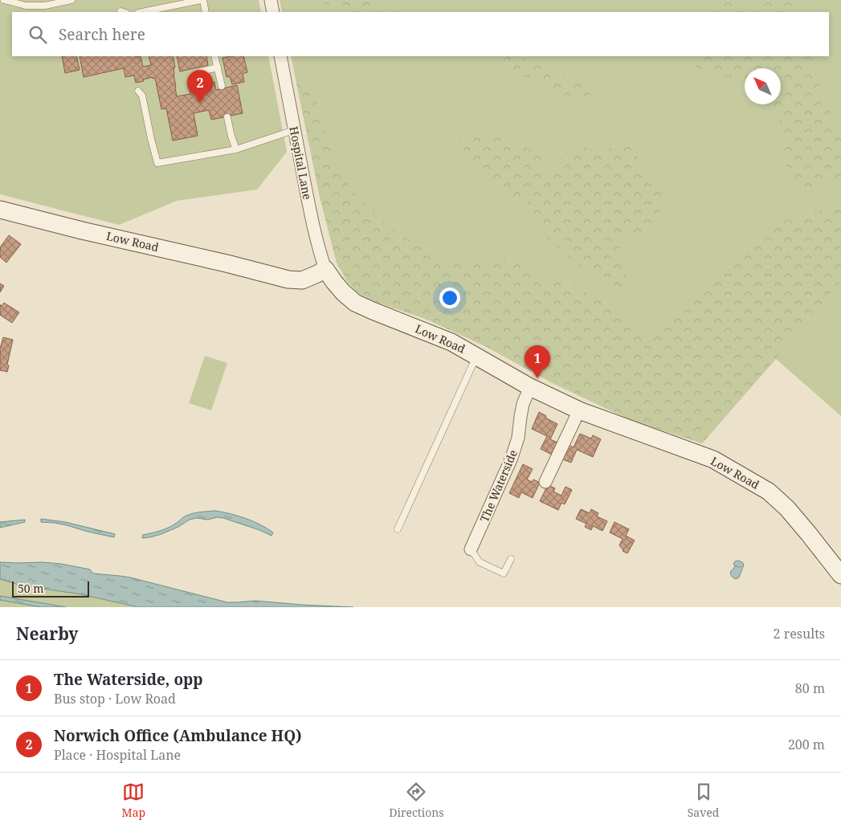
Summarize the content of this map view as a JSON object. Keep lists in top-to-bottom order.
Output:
{
  "streets": {
    "street": ["Hospital Lane", "Low Road", "The Waterside"]
  },
  "crossings": [
    ["Hospital Lane", "Low Road"],
    ["Low Road", "The Waterside"]
  ],
  "scale_bar": "50 m",
  "north": "top left",
  "page": {
    "search": "Search here",
    "pins": ["2", "1"],
    "scale": "50 m",
    "heading": ["Nearby", "2 results"],
    "list": [
      {
        "mark": "1",
        "name": "The Waterside, opp",
        "note": "Bus stop · Low Road",
        "value": "80 m"
      },
      {
        "mark": "2",
        "name": "Norwich Office (Ambulance HQ)",
        "note": "Place · Hospital Lane",
        "value": "200 m"
      }
    ],
    "nav": ["Map", "Directions", "Saved"]
  }
}
